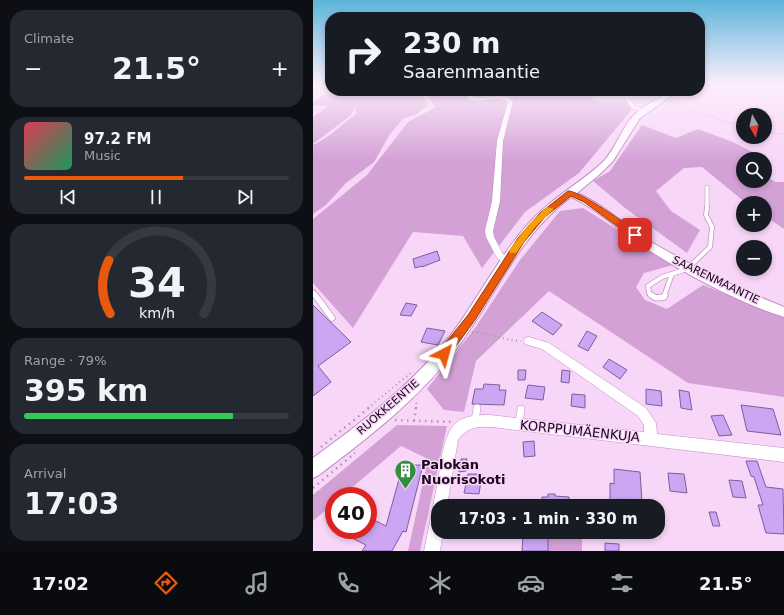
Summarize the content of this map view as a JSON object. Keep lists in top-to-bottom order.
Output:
{
  "streets": {
    "street": ["SAARENMAANTIE", "RUOKKEENTIE", "KORPPUMÄENKUJA"]
  },
  "crossings": [
    ["SAARENMAANTIE", "RUOKKEENTIE"]
  ],
  "places": {
    "building": ["Palokan Nuorisokoti"]
  },
  "north": "bottom",
  "page": {
    "tile": [
      "Climate",
      ["Range · 79%", "395 km"],
      ["Arrival", "17:03"]
    ],
    "turn": ["230 m", "Saarenmaantie"],
    "heat": ["−", "21.5°", "+"],
    "map_buttons": ["+", "−"],
    "song": ["97.2 FM", "Music"],
    "limit": "40",
    "trip": "17:03 · 1 min · 330 m",
    "tabs": ["17:02", "21.5°"],
    "gauge": ["34", "km/h"]
  }
}
